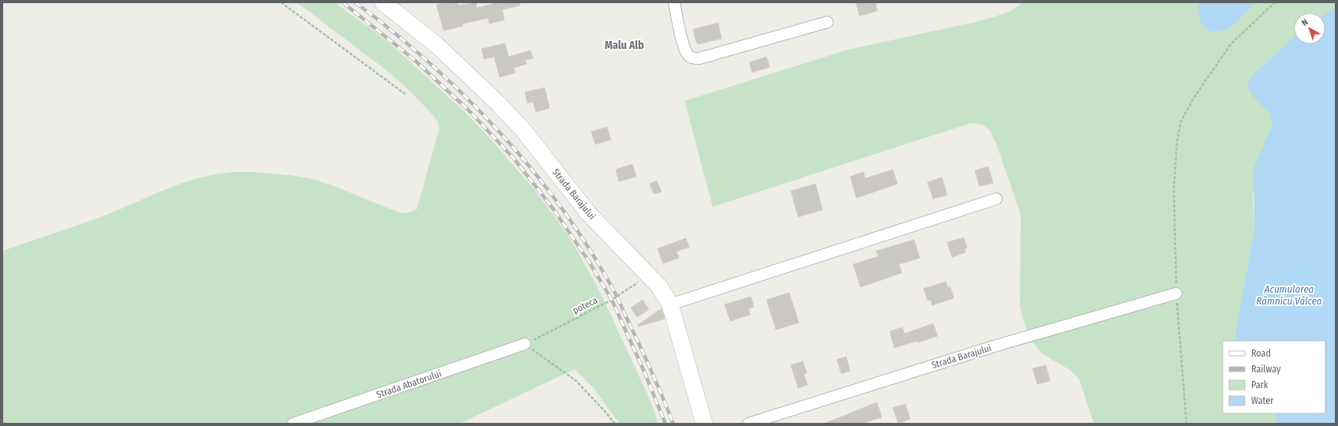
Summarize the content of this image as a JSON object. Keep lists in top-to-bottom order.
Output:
{
  "streets": {
    "street": ["Strada Barajului", "Strada Abatorului"],
    "path": ["poteca"]
  },
  "crossings": [
    ["Strada Barajului", "poteca"],
    ["poteca", "Strada Abatorului"]
  ],
  "districts": ["Malu Alb"],
  "water": ["Acumularea Râmnicu Vâlcea"],
  "legend": [
    "Road",
    "Railway",
    "Park",
    "Water"
  ],
  "north": "top left"
}
